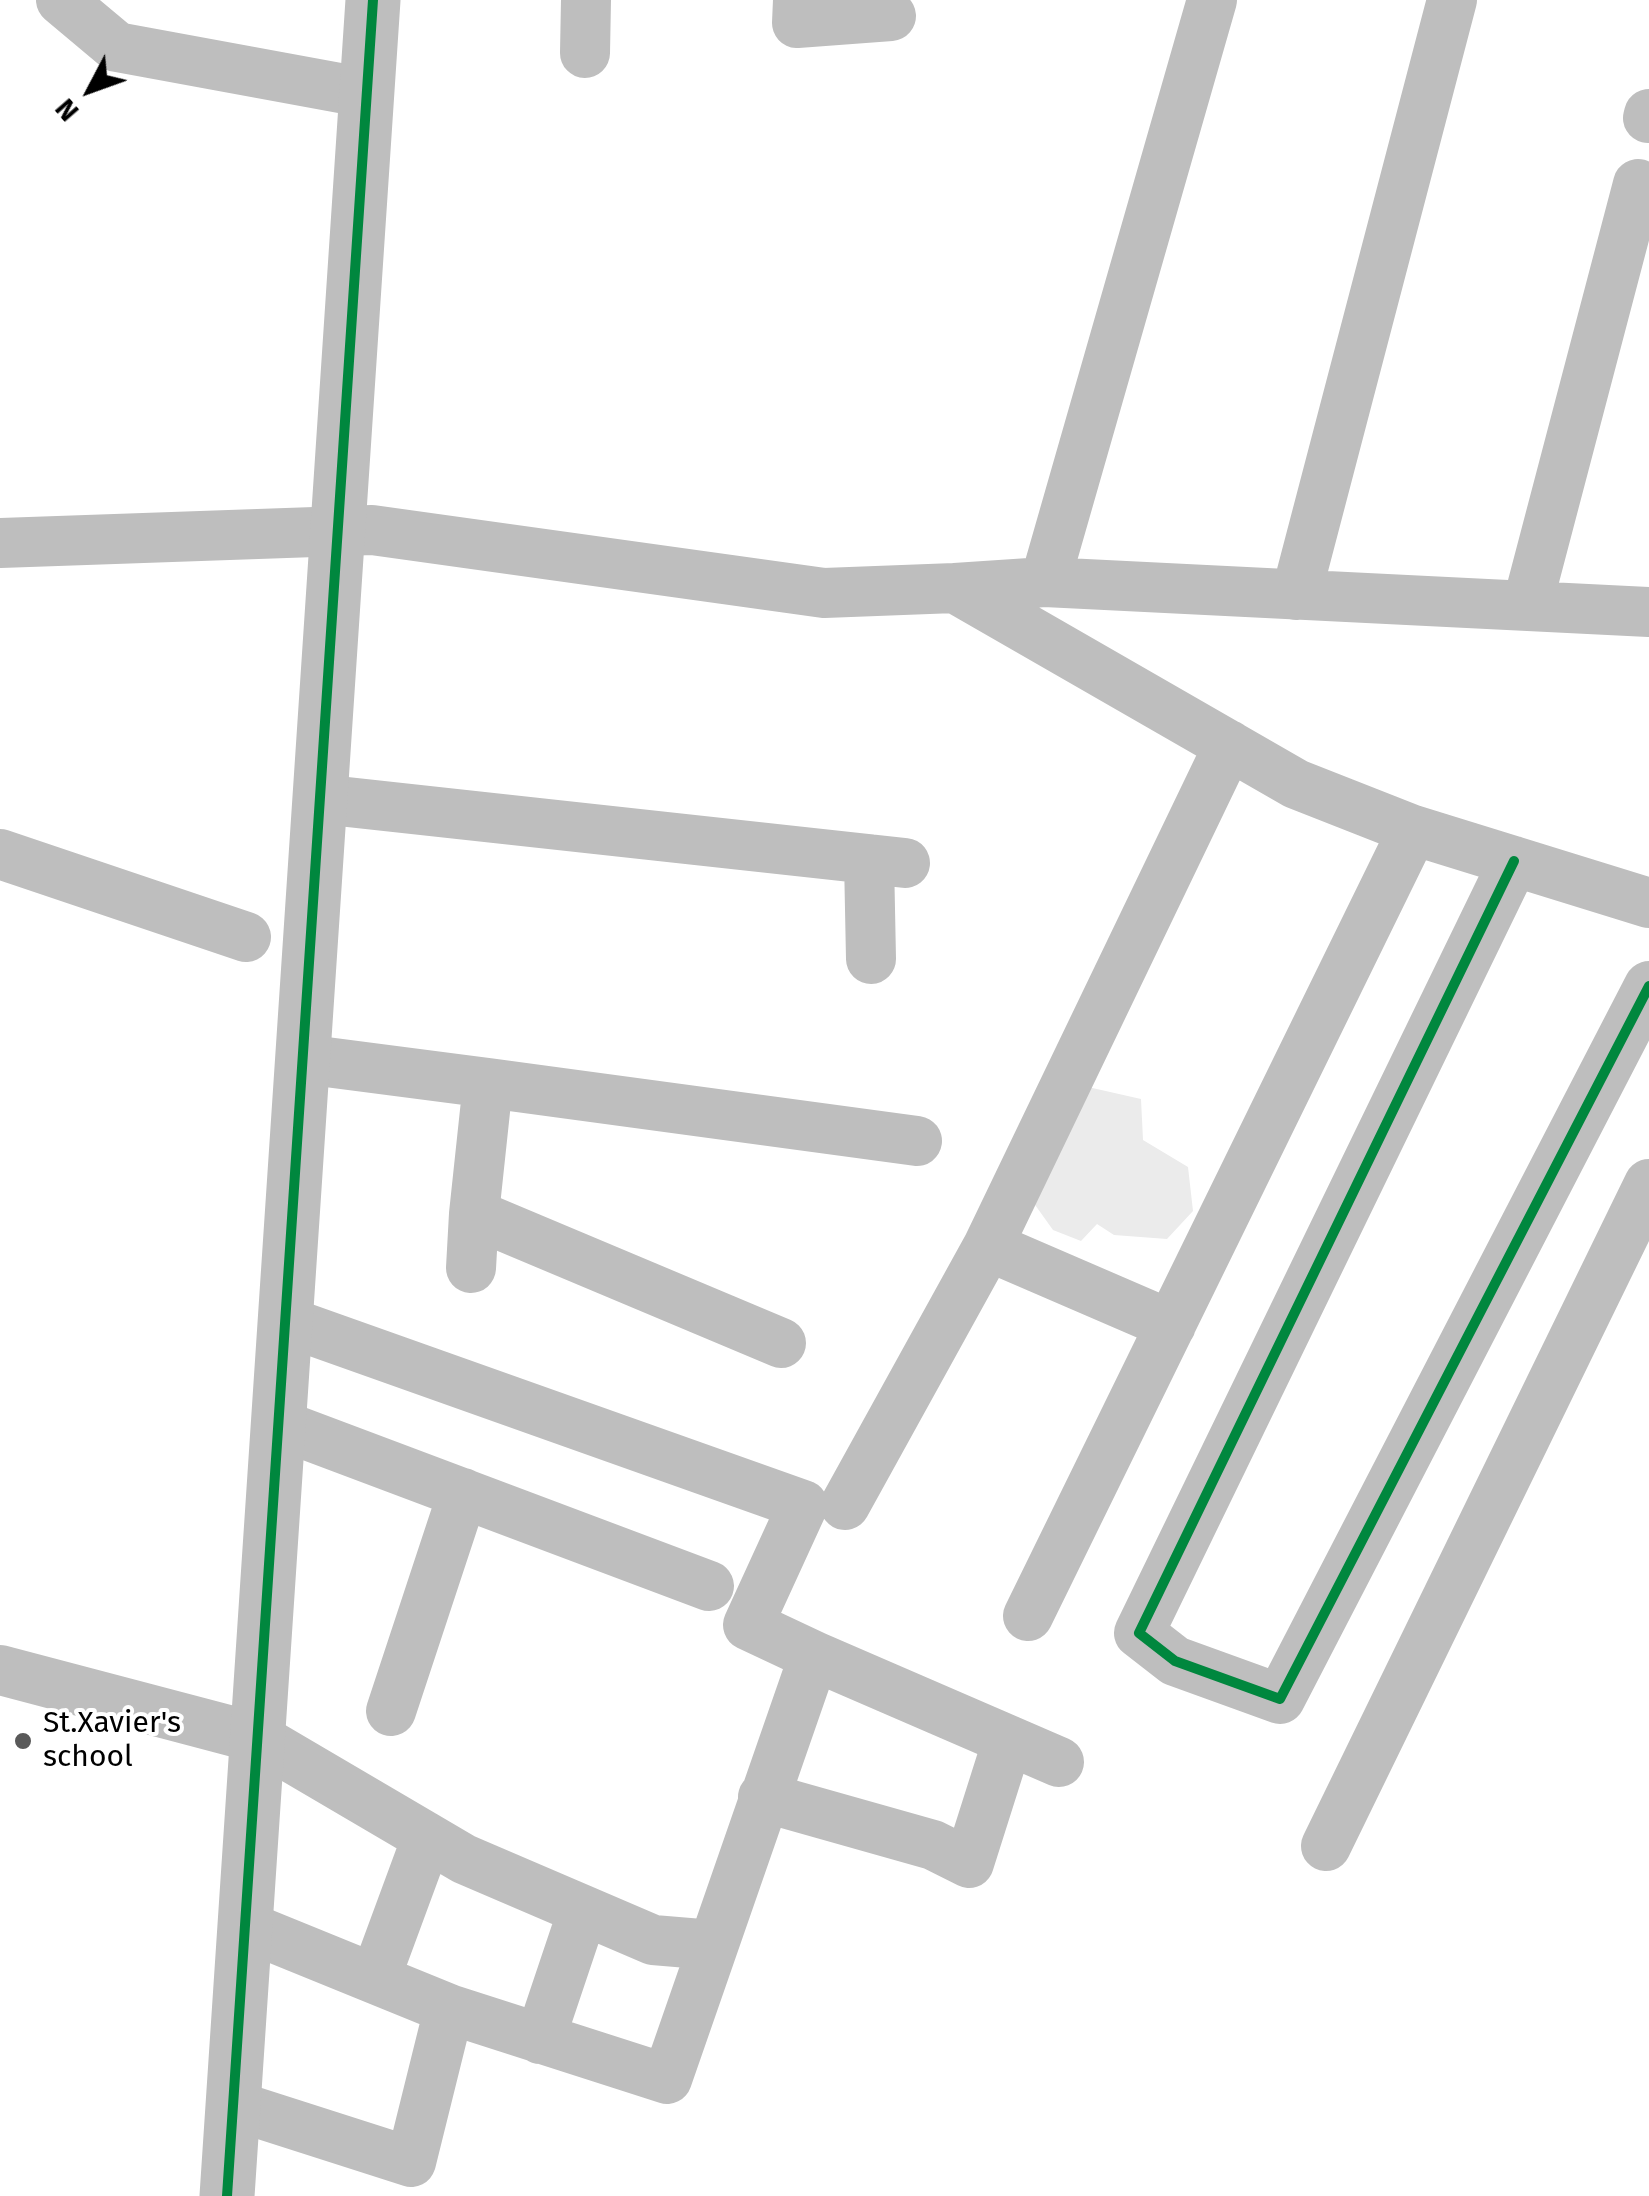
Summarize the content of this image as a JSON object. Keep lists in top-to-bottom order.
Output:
{
  "places": ["St.Xavier's school"],
  "north": "bottom left"
}
